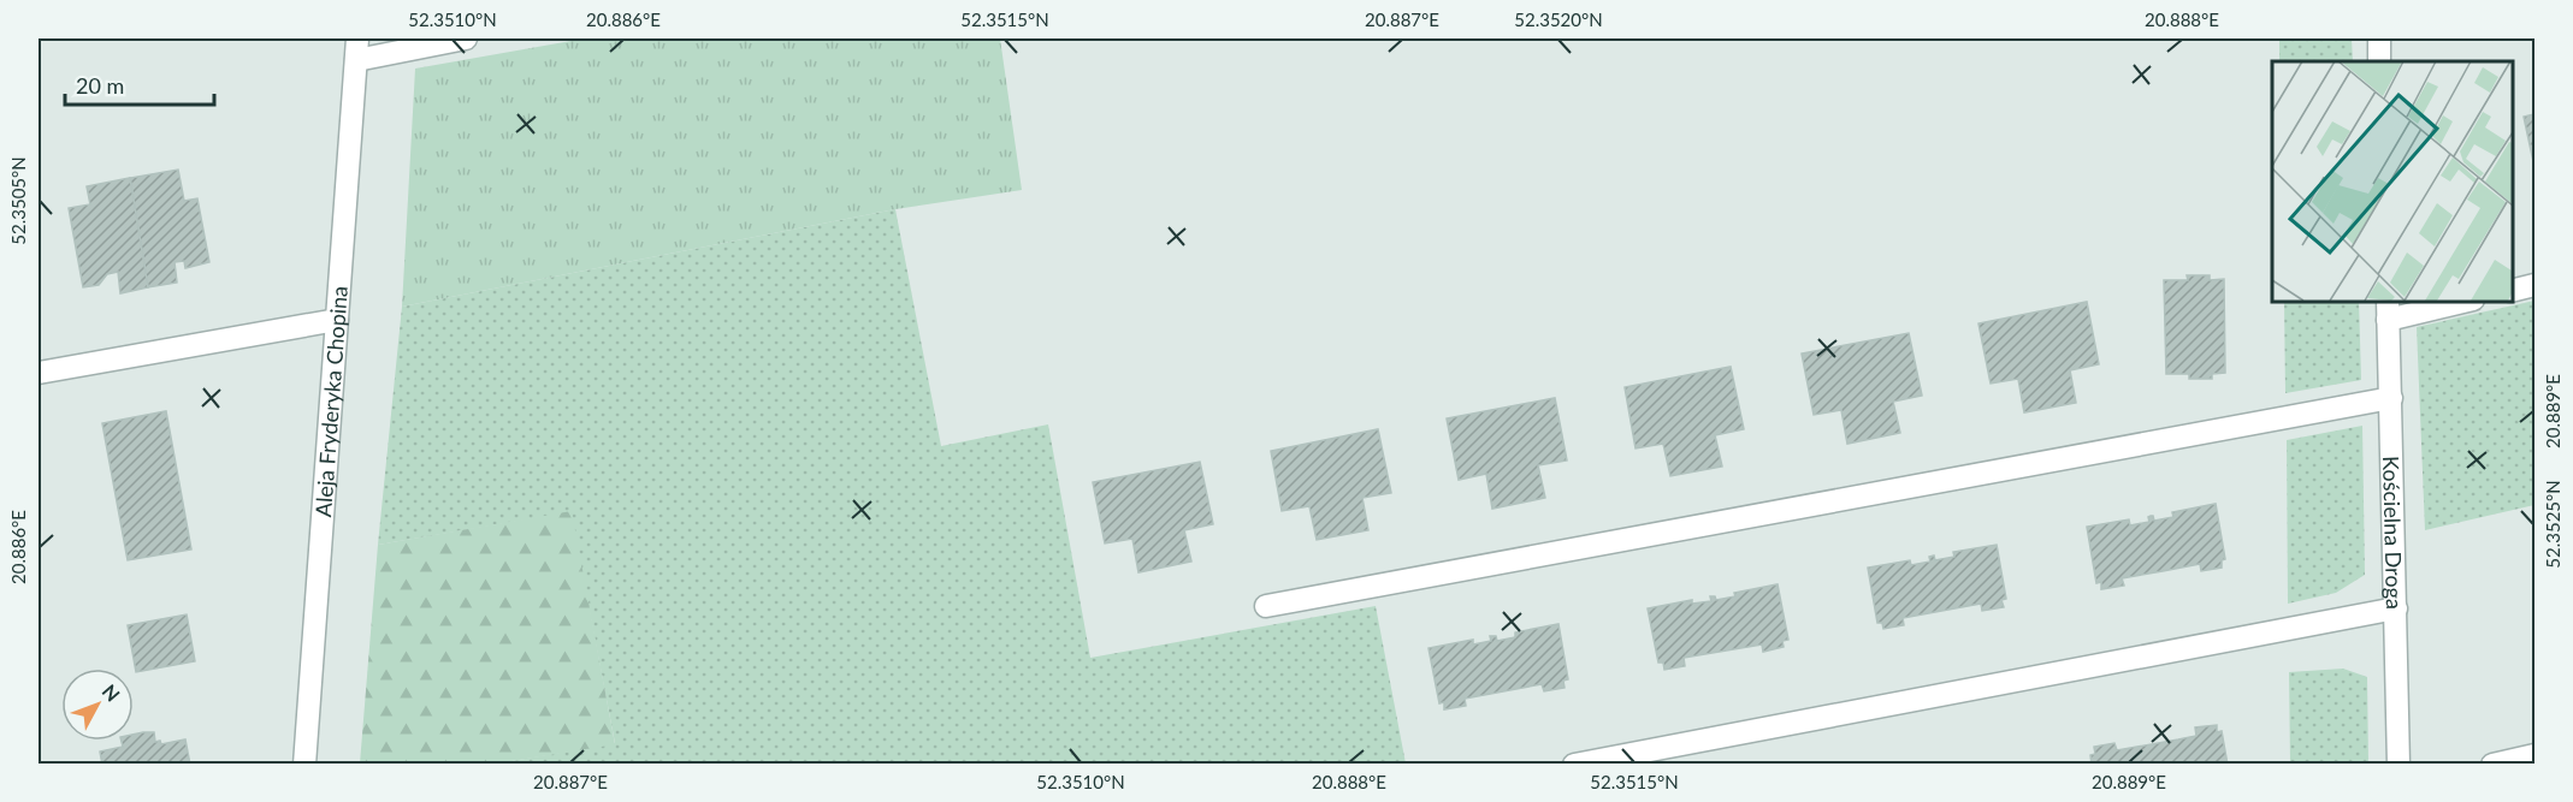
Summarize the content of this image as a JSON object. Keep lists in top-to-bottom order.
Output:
{
  "streets": {
    "street": ["Aleja Fryderyka Chopina", "Kościelna Droga"]
  },
  "scale_bar": "20 m",
  "north": "top right",
  "coordinates": [
    "52.3510°N",
    "20.886°E",
    "52.3515°N",
    "20.887°E",
    "52.3520°N",
    "20.888°E",
    "52.3505°N",
    "20.889°E",
    "52.3525°N"
  ]
}
